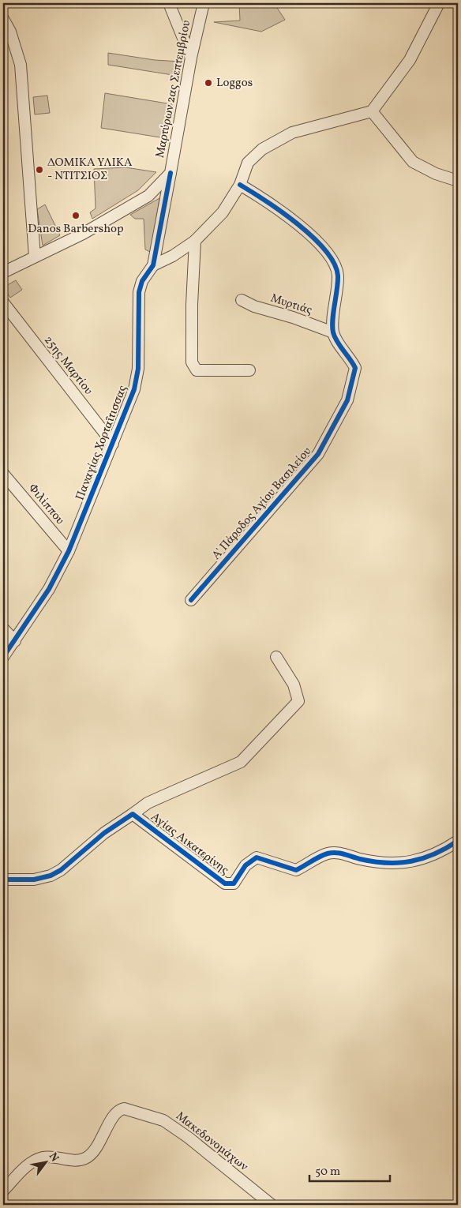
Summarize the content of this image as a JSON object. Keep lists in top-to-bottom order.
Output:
{
  "streets": {
    "street": [
      "Μαρτύρων 2ας Σεπτεμβρίου",
      "Μυρτιάς",
      "25ης Μαρτίου",
      "Παναγίας Χορταΐτισσας",
      "Α' Πάροδος Αγίου Βασιλείου",
      "Φιλίππου",
      "Αγίας Αικατερίνης",
      "Μακεδονομάχων"
    ]
  },
  "crossings": [
    ["Μαρτύρων 2ας Σεπτεμβρίου", "Παναγίας Χορταΐτισσας"],
    ["Μυρτιάς", "Α' Πάροδος Αγίου Βασιλείου"],
    ["25ης Μαρτίου", "Παναγίας Χορταΐτισσας"],
    ["Παναγίας Χορταΐτισσας", "Φιλίππου"]
  ],
  "places": ["Loggos", "ΔΟΜΙΚΑ ΥΛΙΚΑ - ΝΤΙΤΣΙΟΣ", "Danos Barbershop"],
  "scale_bar": "50 m",
  "north": "top right"
}
